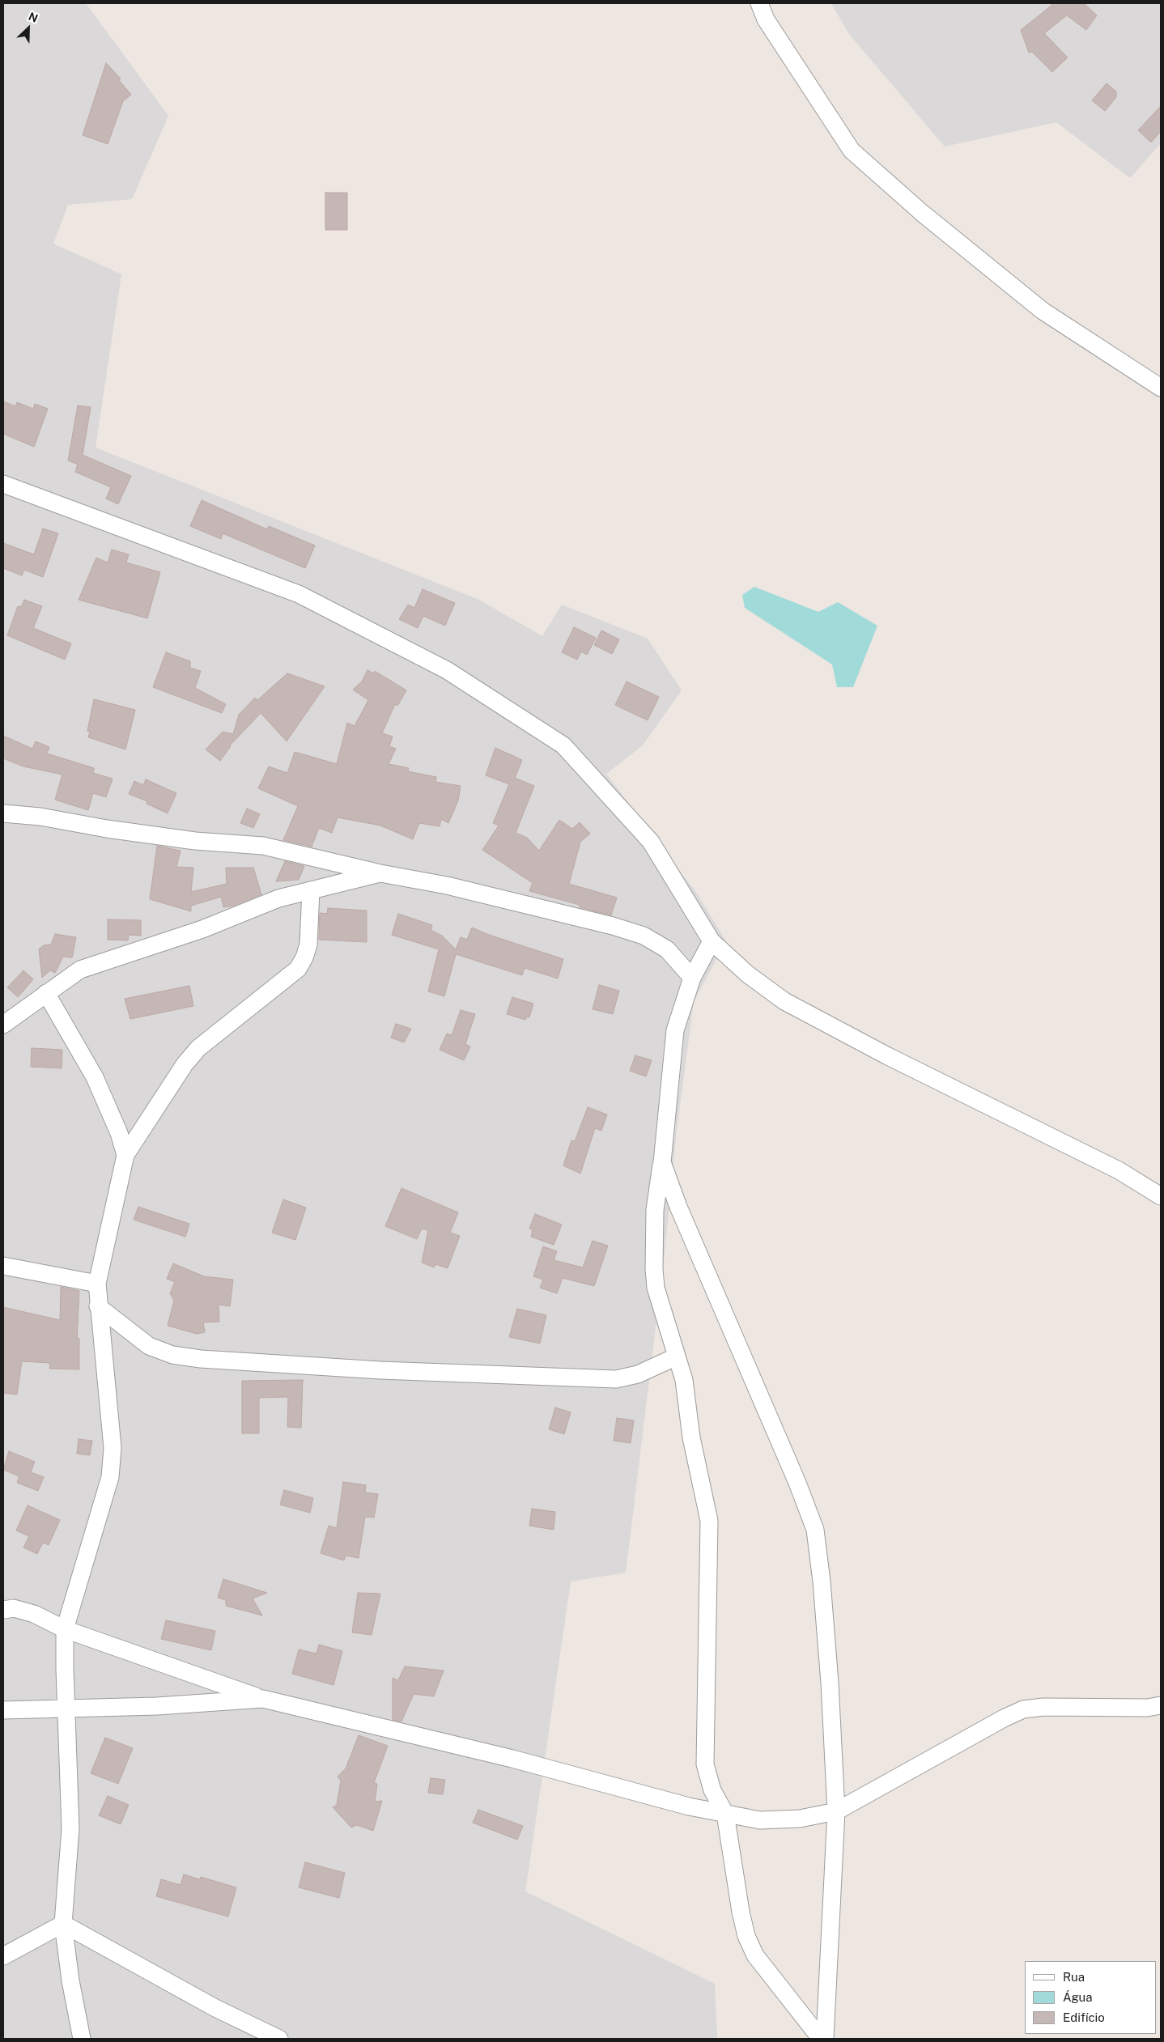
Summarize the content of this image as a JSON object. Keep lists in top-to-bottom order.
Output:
{
  "legend": ["Rua", "Água", "Edifício"],
  "north": "top right"
}
